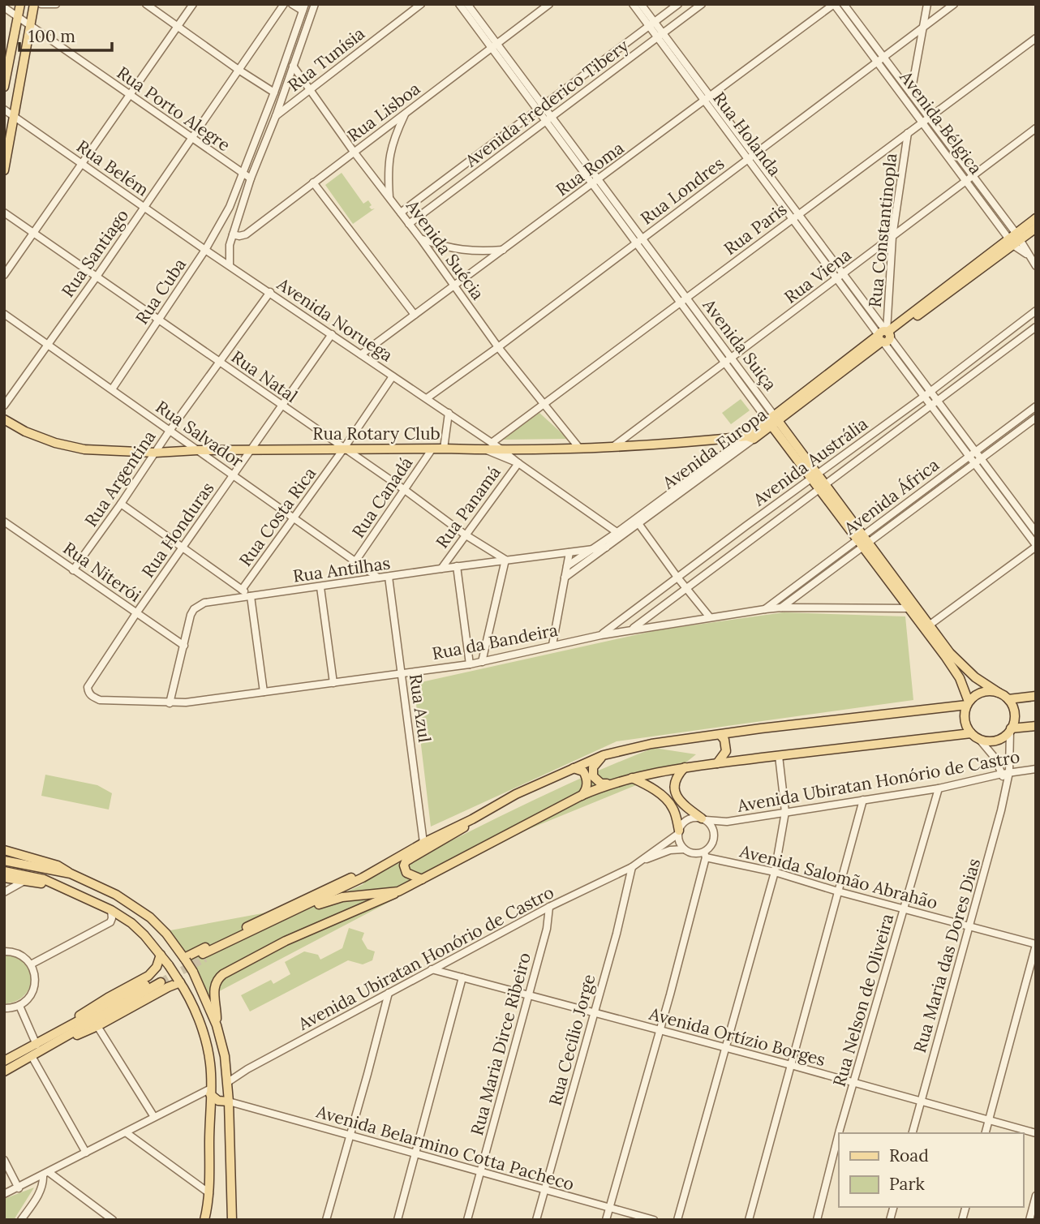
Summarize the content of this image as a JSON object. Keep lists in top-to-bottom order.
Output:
{
  "streets": {
    "main road": ["Avenida Suiça", "Rua Rotary Club", "Avenida Europa"],
    "street": [
      "Rua Tunísia",
      "Avenida Frederico Tibery",
      "Rua Porto Alegre",
      "Rua Lisboa",
      "Avenida Bélgica",
      "Rua Holanda",
      "Rua Belém",
      "Rua Roma",
      "Rua Londres",
      "Rua Paris",
      "Rua Constantinopla",
      "Avenida Suécia",
      "Rua Santiago",
      "Rua Viena",
      "Rua Cuba",
      "Avenida Noruega",
      "Rua Natal",
      "Rua Salvador",
      "Avenida Austrália",
      "Rua Argentina",
      "Avenida África",
      "Rua Canadá",
      "Rua Panamá",
      "Rua Costa Rica",
      "Rua Honduras",
      "Rua Antilhas",
      "Rua Niterói",
      "Rua da Bandeira",
      "Rua Azul",
      "Avenida Ubiratan Honório de Castro",
      "Avenida Salomão Abrahão",
      "Rua Maria das Dores Dias",
      "Rua Nelson de Oliveira",
      "Avenida Ortízio Borges",
      "Rua Cecílio Jorge",
      "Rua Maria Dirce Ribeiro",
      "Avenida Belarmino Cotta Pacheco"
    ]
  },
  "crossings": [
    ["Rua Tunísia", "Avenida Suécia"],
    ["Avenida Frederico Tibery", "Rua Holanda"],
    ["Avenida Frederico Tibery", "Avenida Suécia"],
    ["Avenida Frederico Tibery", "Avenida Suiça"],
    ["Rua Porto Alegre", "Rua Santiago"],
    ["Rua Porto Alegre", "Rua Cuba"],
    ["Rua Lisboa", "Avenida Suécia"],
    ["Rua Lisboa", "Avenida Suiça"],
    ["Avenida Bélgica", "Rua Roma"],
    ["Avenida Bélgica", "Rua Londres"],
    ["Avenida Bélgica", "Rua Paris"],
    ["Avenida Bélgica", "Rua Viena"],
    ["Avenida Bélgica", "Avenida Europa"],
    ["Rua Holanda", "Rua Roma"],
    ["Rua Holanda", "Rua Londres"],
    ["Rua Holanda", "Rua Paris"],
    ["Rua Holanda", "Rua Constantinopla"],
    ["Rua Holanda", "Rua Viena"],
    ["Rua Holanda", "Avenida Europa"],
    ["Rua Holanda", "Avenida Austrália"],
    ["Rua Holanda", "Avenida África"],
    ["Rua Belém", "Rua Santiago"],
    ["Rua Belém", "Rua Cuba"],
    ["Rua Belém", "Avenida Noruega"],
    ["Rua Roma", "Avenida Suécia"],
    ["Rua Roma", "Avenida Noruega"],
    ["Rua Roma", "Avenida Suiça"],
    ["Rua Londres", "Avenida Suécia"],
    ["Rua Londres", "Avenida Noruega"],
    ["Rua Londres", "Avenida Suiça"],
    ["Rua Paris", "Rua Constantinopla"],
    ["Rua Paris", "Avenida Suécia"],
    ["Rua Paris", "Avenida Noruega"],
    ["Rua Paris", "Avenida Suiça"],
    ["Rua Constantinopla", "Rua Viena"],
    ["Rua Constantinopla", "Avenida Europa"],
    ["Avenida Suécia", "Rua Rotary Club"],
    ["Rua Santiago", "Rua Natal"],
    ["Rua Santiago", "Rua Salvador"],
    ["Rua Viena", "Avenida Suiça"],
    ["Rua Viena", "Rua Rotary Club"],
    ["Rua Cuba", "Avenida Noruega"],
    ["Rua Cuba", "Rua Natal"],
    ["Rua Cuba", "Rua Salvador"],
    ["Avenida Noruega", "Rua Rotary Club"],
    ["Avenida Noruega", "Rua Argentina"],
    ["Avenida Noruega", "Rua Panamá"],
    ["Avenida Noruega", "Rua Costa Rica"],
    ["Avenida Noruega", "Rua Honduras"],
    ["Avenida Suiça", "Avenida Europa"],
    ["Avenida Suiça", "Avenida Austrália"],
    ["Avenida Suiça", "Avenida África"],
    ["Avenida Suiça", "Rua da Bandeira"],
    ["Avenida Suiça", "Rua Maria das Dores Dias"],
    ["Rua Natal", "Rua Rotary Club"],
    ["Rua Natal", "Rua Argentina"],
    ["Rua Natal", "Rua Canadá"],
    ["Rua Natal", "Rua Panamá"],
    ["Rua Natal", "Rua Costa Rica"],
    ["Rua Natal", "Rua Honduras"],
    ["Rua Natal", "Rua Antilhas"],
    ["Rua Rotary Club", "Rua Salvador"],
    ["Rua Rotary Club", "Avenida Europa"],
    ["Rua Rotary Club", "Rua Argentina"],
    ["Rua Rotary Club", "Rua Canadá"],
    ["Rua Rotary Club", "Rua Costa Rica"],
    ["Rua Rotary Club", "Rua Honduras"],
    ["Rua Salvador", "Rua Argentina"],
    ["Rua Salvador", "Rua Canadá"],
    ["Rua Salvador", "Rua Costa Rica"],
    ["Rua Salvador", "Rua Honduras"],
    ["Rua Salvador", "Rua Antilhas"],
    ["Avenida Europa", "Rua Antilhas"],
    ["Avenida Austrália", "Rua da Bandeira"],
    ["Rua Argentina", "Rua Niterói"],
    ["Avenida África", "Rua da Bandeira"],
    ["Rua Panamá", "Rua Antilhas"],
    ["Rua Honduras", "Rua Niterói"],
    ["Rua Honduras", "Rua da Bandeira"],
    ["Rua Antilhas", "Rua Niterói"],
    ["Rua Antilhas", "Rua da Bandeira"],
    ["Rua Antilhas", "Rua Azul"],
    ["Rua da Bandeira", "Rua Azul"],
    ["Avenida Ubiratan Honório de Castro", "Avenida Salomão Abrahão"],
    ["Avenida Ubiratan Honório de Castro", "Rua Maria das Dores Dias"],
    ["Avenida Ubiratan Honório de Castro", "Rua Nelson de Oliveira"],
    ["Avenida Ubiratan Honório de Castro", "Avenida Ortízio Borges"],
    ["Avenida Ubiratan Honório de Castro", "Rua Cecílio Jorge"],
    ["Avenida Ubiratan Honório de Castro", "Rua Maria Dirce Ribeiro"],
    ["Avenida Salomão Abrahão", "Rua Maria das Dores Dias"],
    ["Avenida Salomão Abrahão", "Rua Nelson de Oliveira"],
    ["Rua Maria das Dores Dias", "Avenida Ortízio Borges"],
    ["Rua Nelson de Oliveira", "Avenida Ortízio Borges"],
    ["Avenida Ortízio Borges", "Rua Cecílio Jorge"],
    ["Avenida Ortízio Borges", "Rua Maria Dirce Ribeiro"],
    ["Rua Cecílio Jorge", "Avenida Belarmino Cotta Pacheco"],
    ["Rua Maria Dirce Ribeiro", "Avenida Belarmino Cotta Pacheco"]
  ],
  "legend": ["Road", "Park"],
  "scale_bar": "100 m"
}
